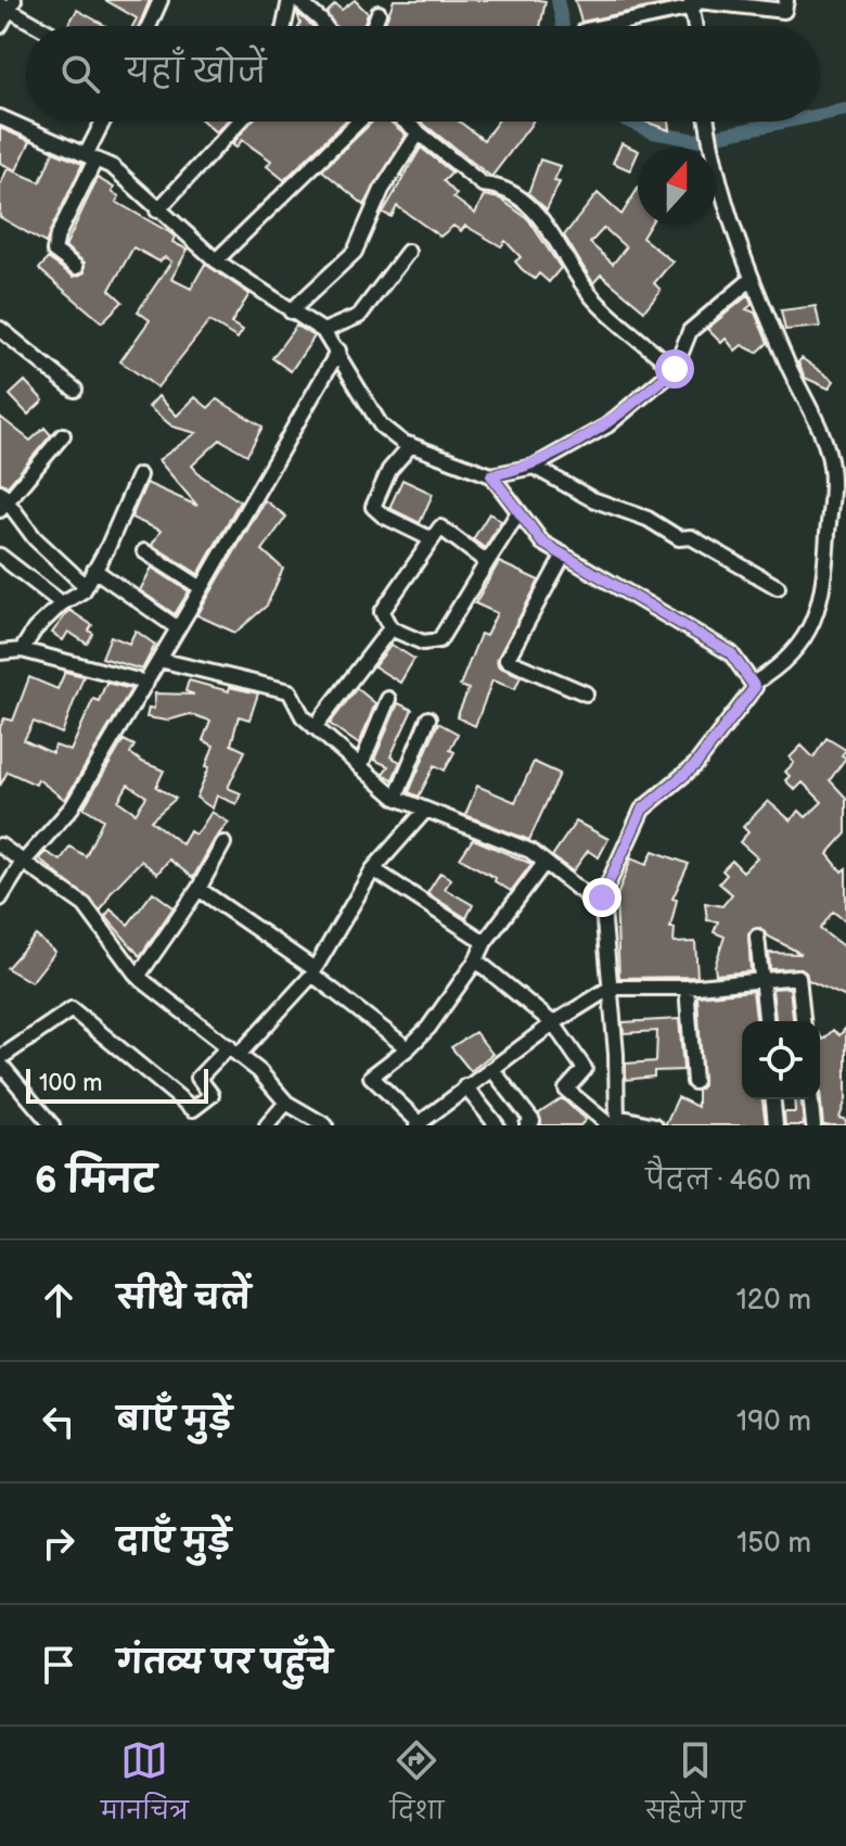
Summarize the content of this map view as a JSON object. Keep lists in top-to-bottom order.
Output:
{
  "scale_bar": "100 m",
  "north": "top",
  "page": {
    "search": "यहाँ खोजें",
    "scale": "100 m",
    "heading": ["6 मिनट", "पैदल · 460 m"],
    "list": [
      ["सीधे चलें", "120 m"],
      ["बाएँ मुड़ें", "190 m"],
      ["दाएँ मुड़ें", "150 m"],
      "गंतव्य पर पहुँचे"
    ],
    "nav": ["मानचित्र", "दिशा", "सहेजे गए"]
  }
}
